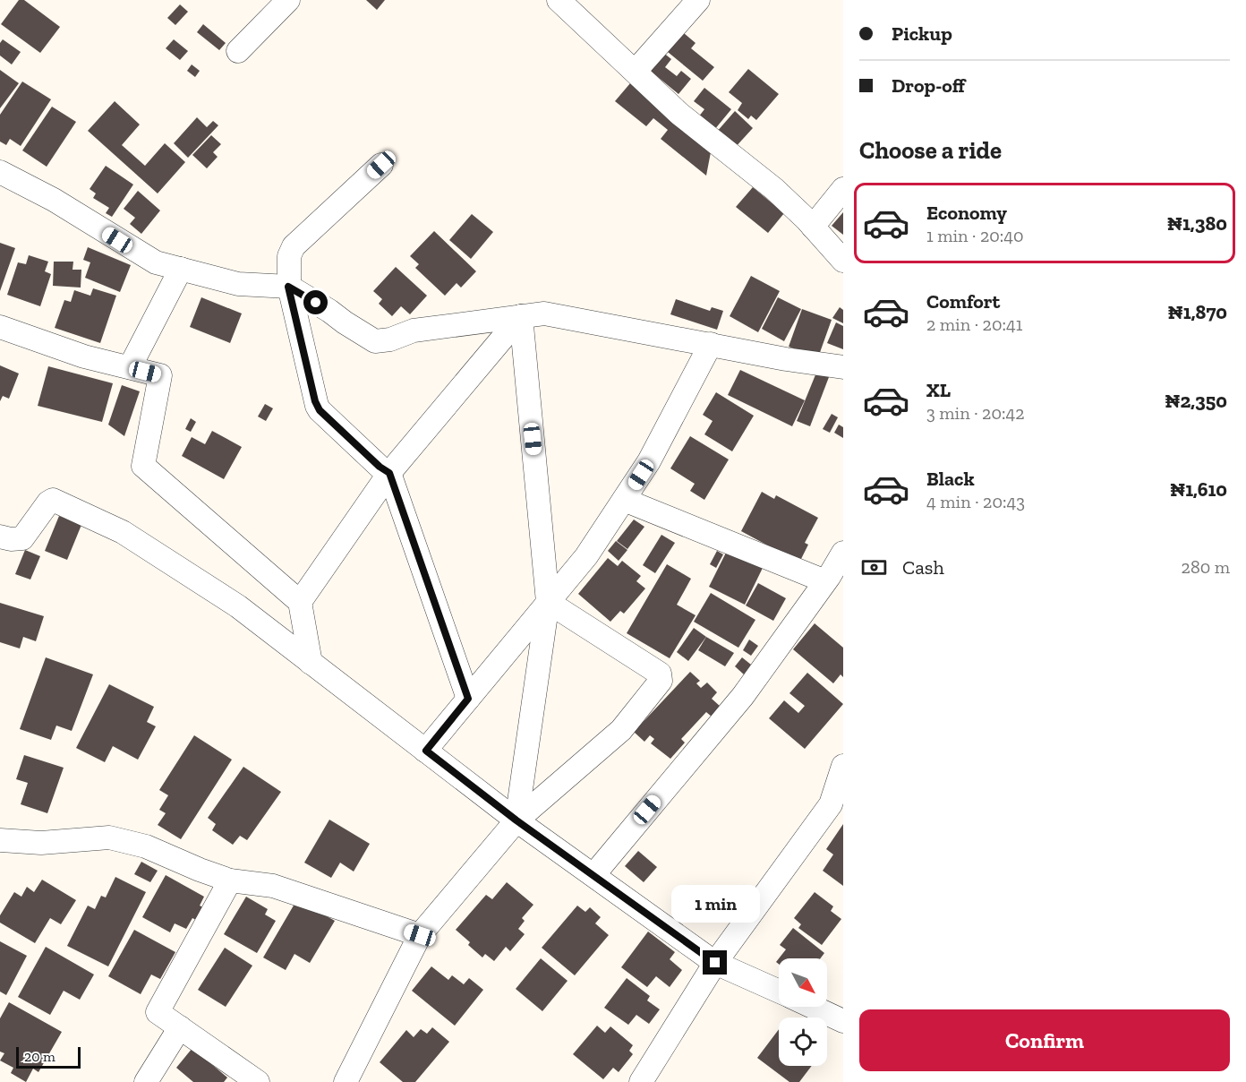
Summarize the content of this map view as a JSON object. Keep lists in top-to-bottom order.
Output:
{
  "scale_bar": "20 m",
  "north": "bottom right",
  "page": {
    "banner": ["Pickup", "Drop-off"],
    "heading": "Choose a ride",
    "list": [
      {
        "name": "Economy",
        "note": "1 min · 20:40",
        "value": "₦1,380"
      },
      {
        "name": "Comfort",
        "note": "2 min · 20:41",
        "value": "₦1,870"
      },
      {
        "name": "XL",
        "note": "3 min · 20:42",
        "value": "₦2,350"
      },
      {
        "name": "Black",
        "note": "4 min · 20:43",
        "value": "₦1,610"
      }
    ],
    "pay": ["Cash", "280 m"],
    "bubble": "1 min",
    "buttons": "Confirm",
    "scale": "20 m"
  }
}
